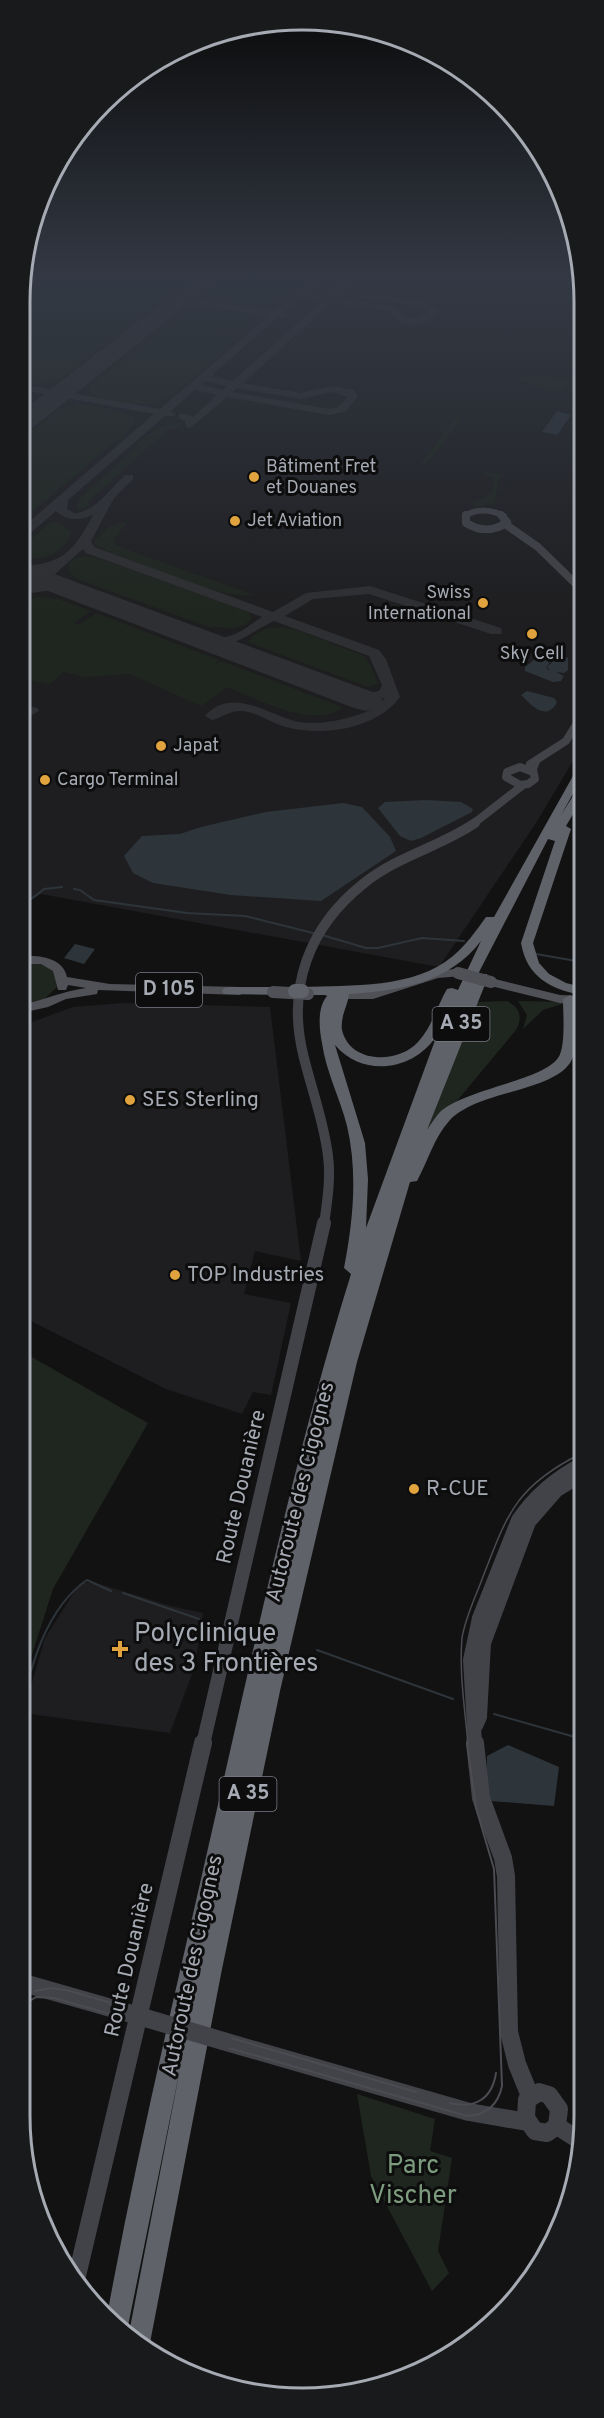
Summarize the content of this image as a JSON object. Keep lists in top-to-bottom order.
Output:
{
  "streets": {
    "highway": ["A 35", "Autoroute des Cigognes"],
    "main road": ["D 105", "Route Douanière"]
  },
  "parks": ["Parc Vischer"],
  "places": {
    "other": [
      "Bâtiment Fret et Douanes",
      "Jet Aviation",
      "Swiss International",
      "Sky Cell",
      "Japat",
      "Cargo Terminal",
      "SES Sterling",
      "TOP Industries",
      "R-CUE"
    ],
    "health": ["Polyclinique des 3 Frontières"]
  }
}
